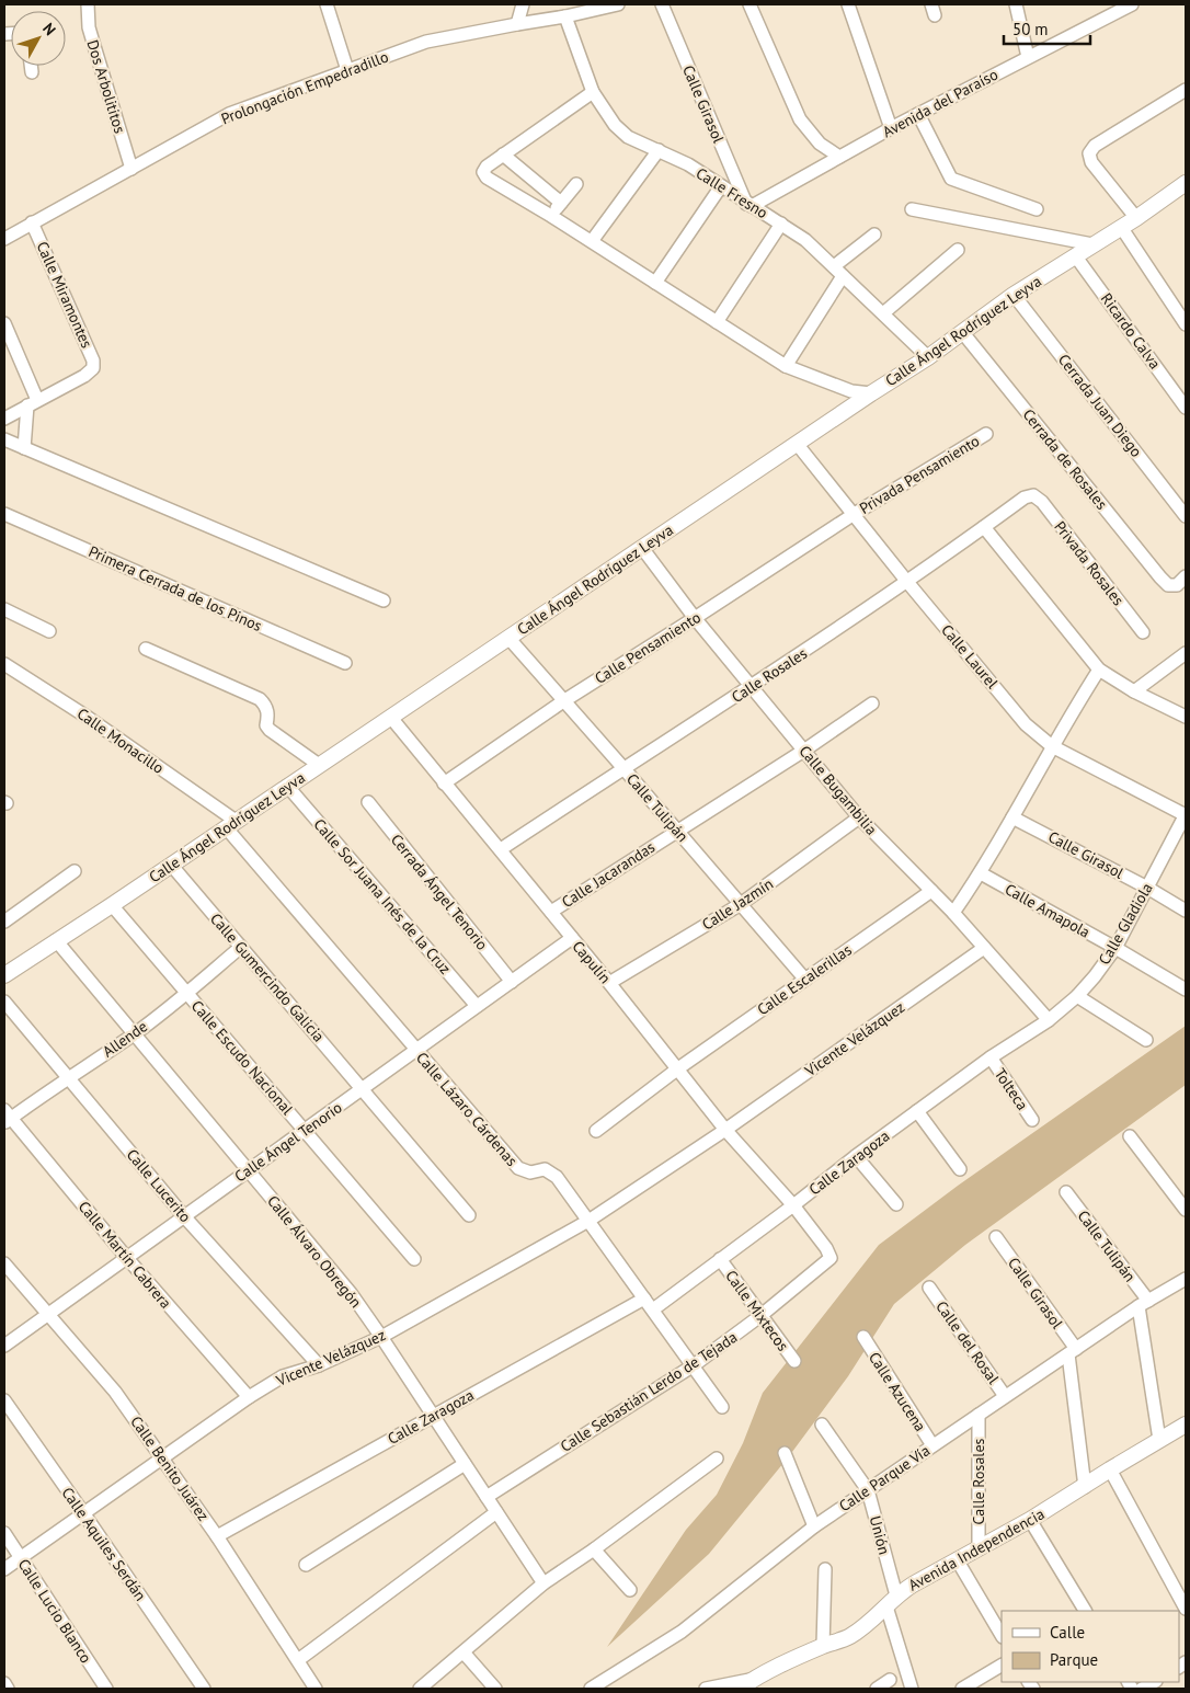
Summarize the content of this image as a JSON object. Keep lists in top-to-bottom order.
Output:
{
  "streets": {
    "street": [
      "Dos Arbolititos",
      "Prolongación Empedradillo",
      "Avenida del Paraíso",
      "Calle Girasol",
      "Calle Fresno",
      "Calle Miramontes",
      "Calle Ángel Rodríguez Leyva",
      "Ricardo Calva",
      "Cerrada Juan Diego",
      "Cerrada de Rosales",
      "Privada Pensamiento",
      "Privada Rosales",
      "Primera Cerrada de los Pinos",
      "Calle Pensamiento",
      "Calle Laurel",
      "Calle Rosales",
      "Calle Monacillo",
      "Calle Bugambilia",
      "Calle Tulipán",
      "Calle Jacarandas",
      "Cerrada Ángel Tenorio",
      "Calle Sor Juana Inés de la Cruz",
      "Calle Jazmín",
      "Calle Amapola",
      "Calle Gladiola",
      "Capulín",
      "Calle Gumercindo Galicia",
      "Calle Escalerillas",
      "Allende",
      "Vicente Velázquez",
      "Calle Escudo Nacional",
      "Tolteca",
      "Calle Lázaro Cárdenas",
      "Calle Ángel Tenorio",
      "Calle Zaragoza",
      "Calle Lucerito",
      "Calle Álvaro Obregón",
      "Calle Martín Cabrera",
      "Calle Mixtecos",
      "Calle del Rosal",
      "Calle Sebastián Lerdo de Tejada",
      "Calle Azucena",
      "Calle Benito Juárez",
      "Calle Parque Vía",
      "Unión",
      "Calle Aquiles Serdán",
      "Avenida Independencia",
      "Calle Lucio Blanco"
    ]
  },
  "crossings": [
    ["Dos Arbolititos", "Prolongación Empedradillo"],
    ["Prolongación Empedradillo", "Calle Fresno"],
    ["Prolongación Empedradillo", "Calle Miramontes"],
    ["Avenida del Paraíso", "Calle Girasol"],
    ["Avenida del Paraíso", "Calle Fresno"],
    ["Calle Girasol", "Calle Fresno"],
    ["Calle Girasol", "Calle Gladiola"],
    ["Calle Girasol", "Calle Parque Vía"],
    ["Calle Girasol", "Avenida Independencia"],
    ["Calle Fresno", "Calle Ángel Rodríguez Leyva"],
    ["Calle Ángel Rodríguez Leyva", "Ricardo Calva"],
    ["Calle Ángel Rodríguez Leyva", "Cerrada Juan Diego"],
    ["Calle Ángel Rodríguez Leyva", "Cerrada de Rosales"],
    ["Calle Ángel Rodríguez Leyva", "Calle Laurel"],
    ["Calle Ángel Rodríguez Leyva", "Calle Monacillo"],
    ["Calle Ángel Rodríguez Leyva", "Calle Bugambilia"],
    ["Calle Ángel Rodríguez Leyva", "Calle Tulipán"],
    ["Calle Ángel Rodríguez Leyva", "Calle Sor Juana Inés de la Cruz"],
    ["Calle Ángel Rodríguez Leyva", "Capulín"],
    ["Calle Ángel Rodríguez Leyva", "Calle Gumercindo Galicia"],
    ["Calle Ángel Rodríguez Leyva", "Calle Escudo Nacional"],
    ["Calle Ángel Rodríguez Leyva", "Calle Lázaro Cárdenas"],
    ["Calle Ángel Rodríguez Leyva", "Calle Álvaro Obregón"],
    ["Privada Pensamiento", "Calle Pensamiento"],
    ["Privada Pensamiento", "Calle Laurel"],
    ["Privada Rosales", "Calle Rosales"],
    ["Calle Pensamiento", "Calle Laurel"],
    ["Calle Pensamiento", "Calle Bugambilia"],
    ["Calle Pensamiento", "Calle Tulipán"],
    ["Calle Pensamiento", "Capulín"],
    ["Calle Laurel", "Calle Rosales"],
    ["Calle Laurel", "Calle Gladiola"],
    ["Calle Rosales", "Calle Bugambilia"],
    ["Calle Rosales", "Calle Tulipán"],
    ["Calle Rosales", "Capulín"],
    ["Calle Rosales", "Calle Parque Vía"],
    ["Calle Rosales", "Avenida Independencia"],
    ["Calle Monacillo", "Calle Lázaro Cárdenas"],
    ["Calle Bugambilia", "Calle Jacarandas"],
    ["Calle Bugambilia", "Calle Jazmín"],
    ["Calle Bugambilia", "Calle Gladiola"],
    ["Calle Bugambilia", "Calle Escalerillas"],
    ["Calle Bugambilia", "Vicente Velázquez"],
    ["Calle Bugambilia", "Calle Zaragoza"],
    ["Calle Tulipán", "Calle Jacarandas"],
    ["Calle Tulipán", "Calle Jazmín"],
    ["Calle Tulipán", "Calle Escalerillas"],
    ["Calle Tulipán", "Calle Parque Vía"],
    ["Calle Tulipán", "Avenida Independencia"],
    ["Calle Jacarandas", "Capulín"],
    ["Cerrada Ángel Tenorio", "Calle Ángel Tenorio"],
    ["Calle Sor Juana Inés de la Cruz", "Calle Ángel Tenorio"],
    ["Calle Jazmín", "Capulín"],
    ["Calle Amapola", "Calle Gladiola"],
    ["Calle Gladiola", "Calle Zaragoza"],
    ["Capulín", "Calle Escalerillas"],
    ["Capulín", "Vicente Velázquez"],
    ["Capulín", "Calle Ángel Tenorio"],
    ["Capulín", "Calle Zaragoza"],
    ["Capulín", "Calle Sebastián Lerdo de Tejada"],
    ["Calle Gumercindo Galicia", "Allende"],
    ["Calle Gumercindo Galicia", "Calle Ángel Tenorio"],
    ["Allende", "Calle Escudo Nacional"],
    ["Allende", "Calle Lucerito"],
    ["Allende", "Calle Álvaro Obregón"],
    ["Allende", "Calle Martín Cabrera"],
    ["Vicente Velázquez", "Calle Lázaro Cárdenas"],
    ["Vicente Velázquez", "Calle Lucerito"],
    ["Vicente Velázquez", "Calle Álvaro Obregón"],
    ["Vicente Velázquez", "Calle Martín Cabrera"],
    ["Vicente Velázquez", "Calle Benito Juárez"],
    ["Vicente Velázquez", "Calle Aquiles Serdán"],
    ["Vicente Velázquez", "Calle Lucio Blanco"],
    ["Calle Escudo Nacional", "Calle Ángel Tenorio"],
    ["Tolteca", "Calle Zaragoza"],
    ["Calle Lázaro Cárdenas", "Calle Ángel Tenorio"],
    ["Calle Lázaro Cárdenas", "Calle Zaragoza"],
    ["Calle Lázaro Cárdenas", "Calle Sebastián Lerdo de Tejada"],
    ["Calle Ángel Tenorio", "Calle Lucerito"],
    ["Calle Ángel Tenorio", "Calle Álvaro Obregón"],
    ["Calle Ángel Tenorio", "Calle Martín Cabrera"],
    ["Calle Ángel Tenorio", "Calle Benito Juárez"],
    ["Calle Zaragoza", "Calle Álvaro Obregón"],
    ["Calle Zaragoza", "Calle Mixtecos"],
    ["Calle Zaragoza", "Calle Benito Juárez"],
    ["Calle Álvaro Obregón", "Calle Sebastián Lerdo de Tejada"],
    ["Calle Mixtecos", "Calle Sebastián Lerdo de Tejada"],
    ["Calle del Rosal", "Calle Parque Vía"],
    ["Calle Azucena", "Calle Parque Vía"],
    ["Calle Parque Vía", "Unión"],
    ["Unión", "Avenida Independencia"]
  ],
  "legend": ["Calle", "Parque"],
  "scale_bar": "50 m",
  "north": "top right"
}
